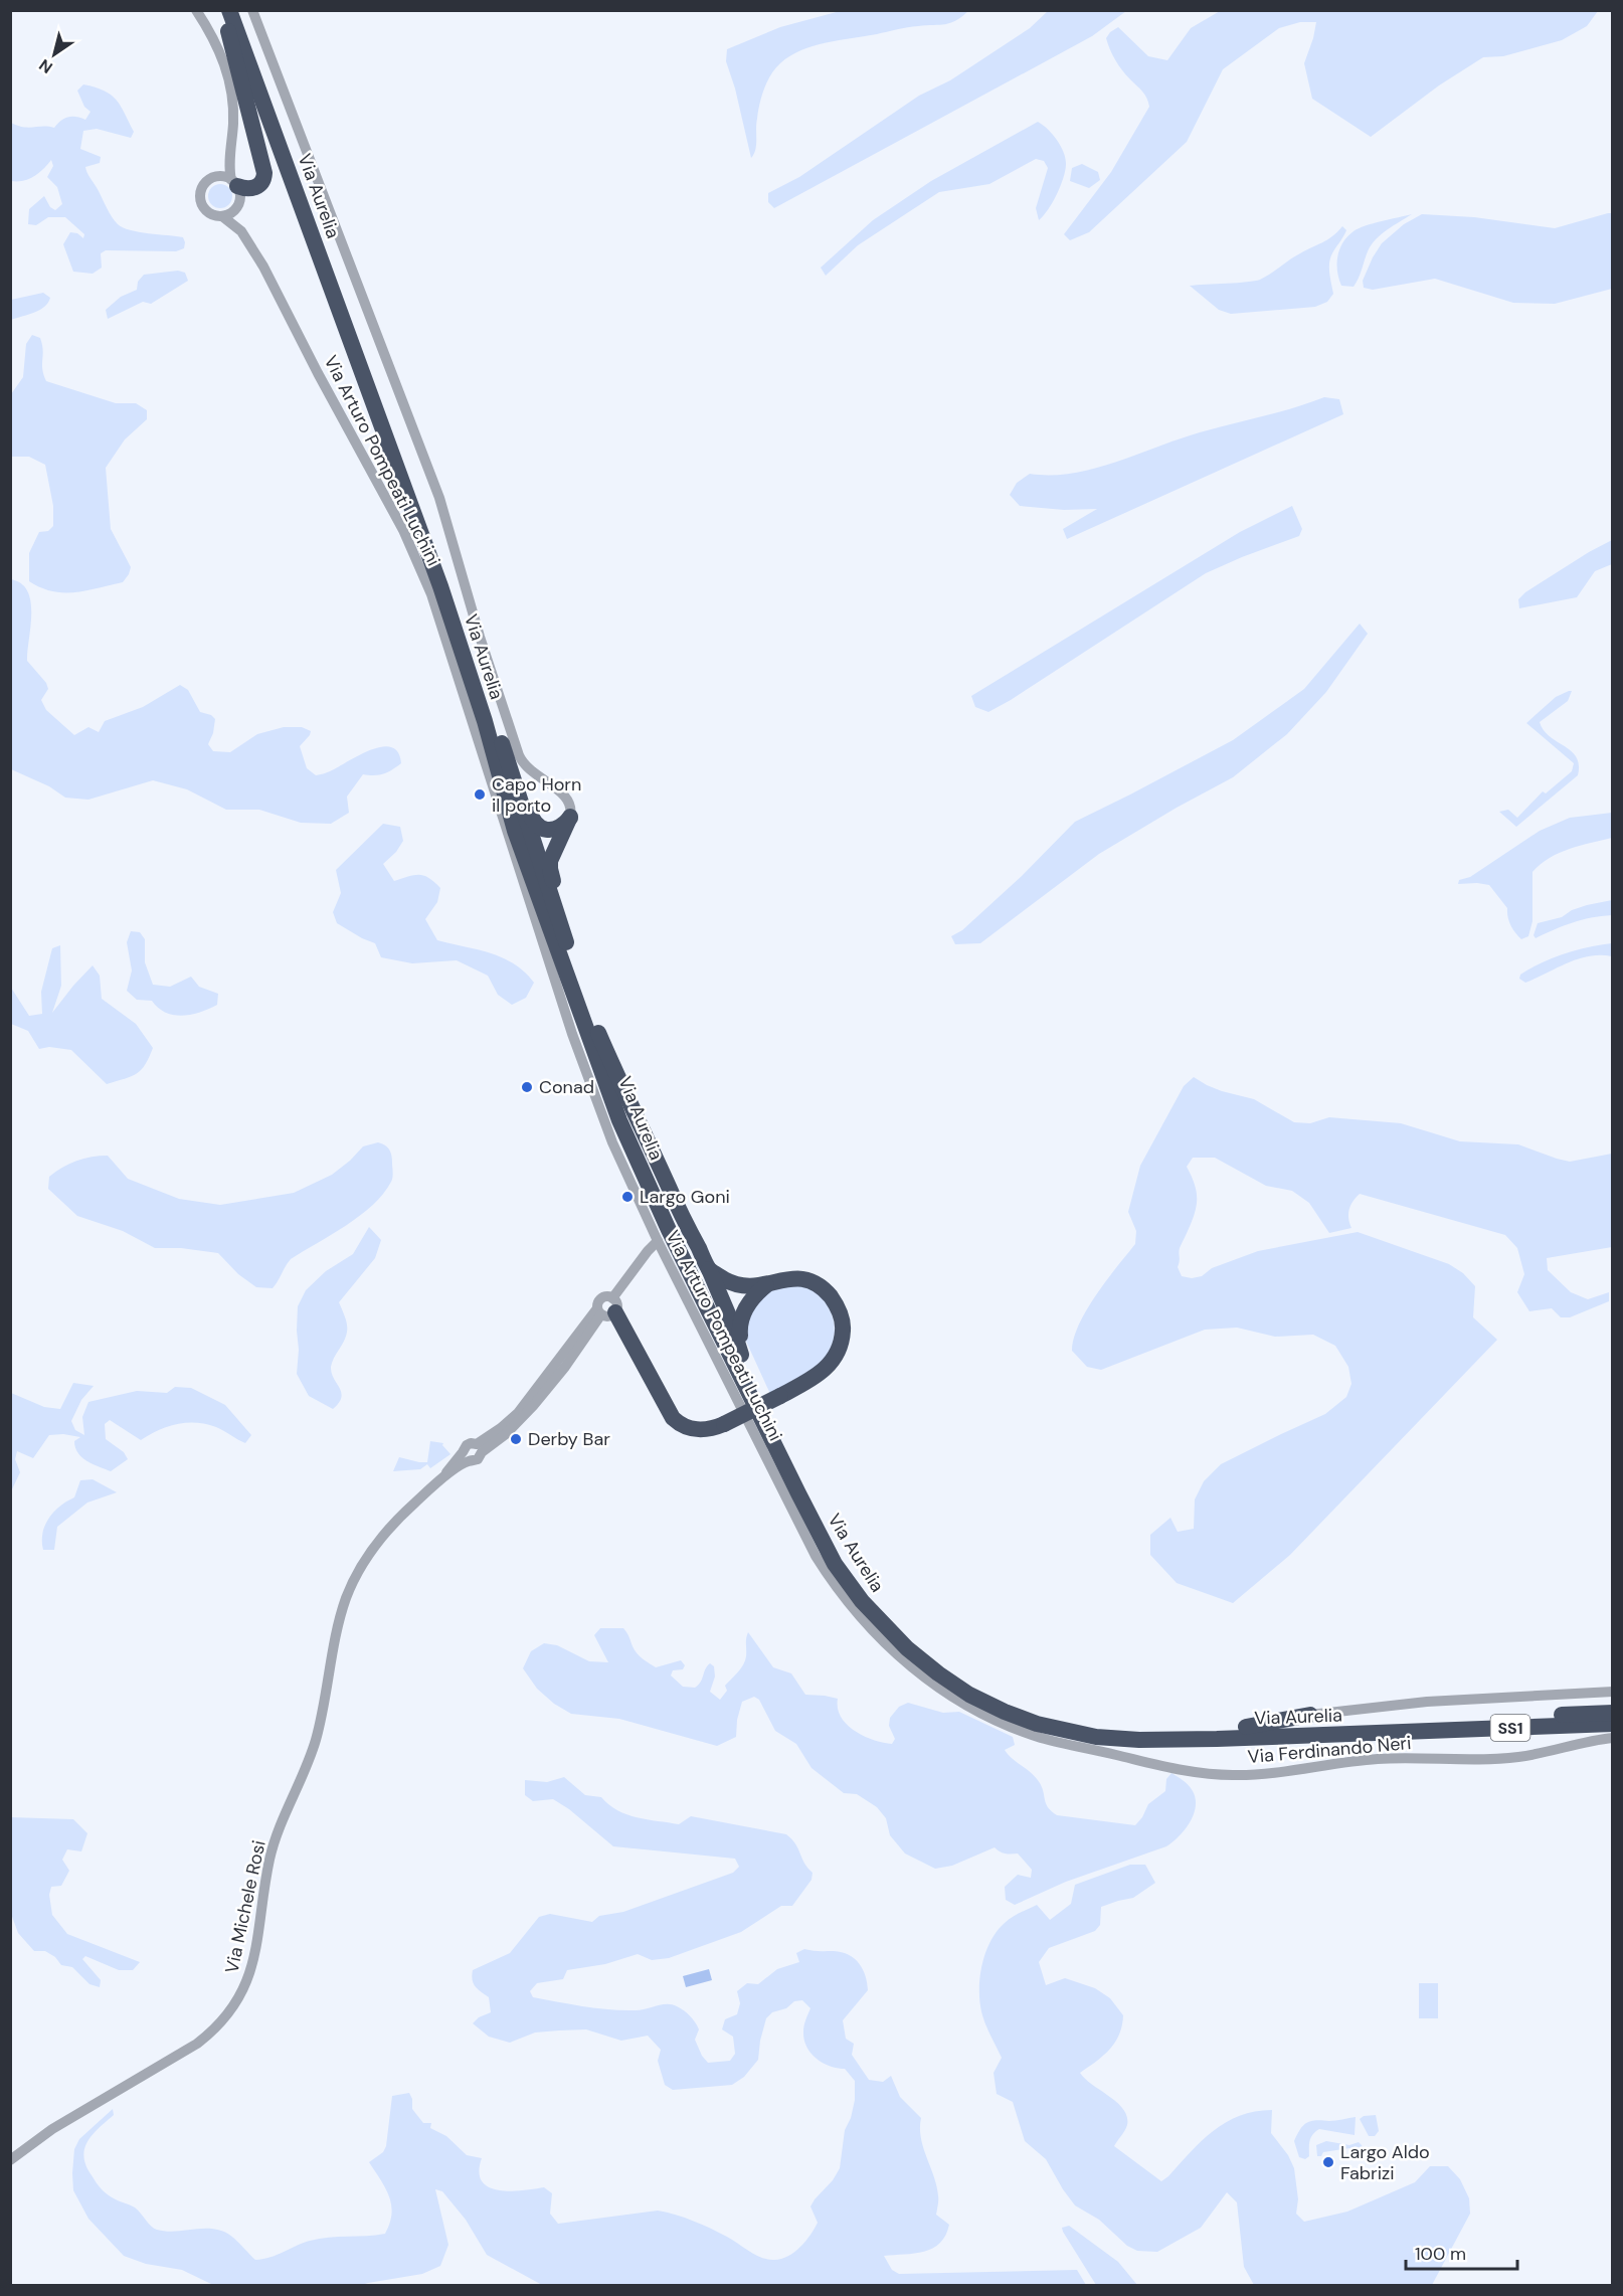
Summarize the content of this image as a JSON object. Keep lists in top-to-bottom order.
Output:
{
  "streets": {
    "highway": ["Via Aurelia", "SS1"],
    "street": ["Via Arturo Pompeati Luchini", "Via Ferdinando Neri", "Via Michele Rosi"]
  },
  "crossings": [
    ["Via Arturo Pompeati Luchini", "Via Ferdinando Neri"],
    ["Via Arturo Pompeati Luchini", "Via Michele Rosi"]
  ],
  "places": [
    "Capo Horn il porto",
    "Conad",
    "Largo Goni",
    "Derby Bar",
    "Largo Aldo Fabrizi"
  ],
  "scale_bar": "100 m",
  "north": "bottom left"
}
